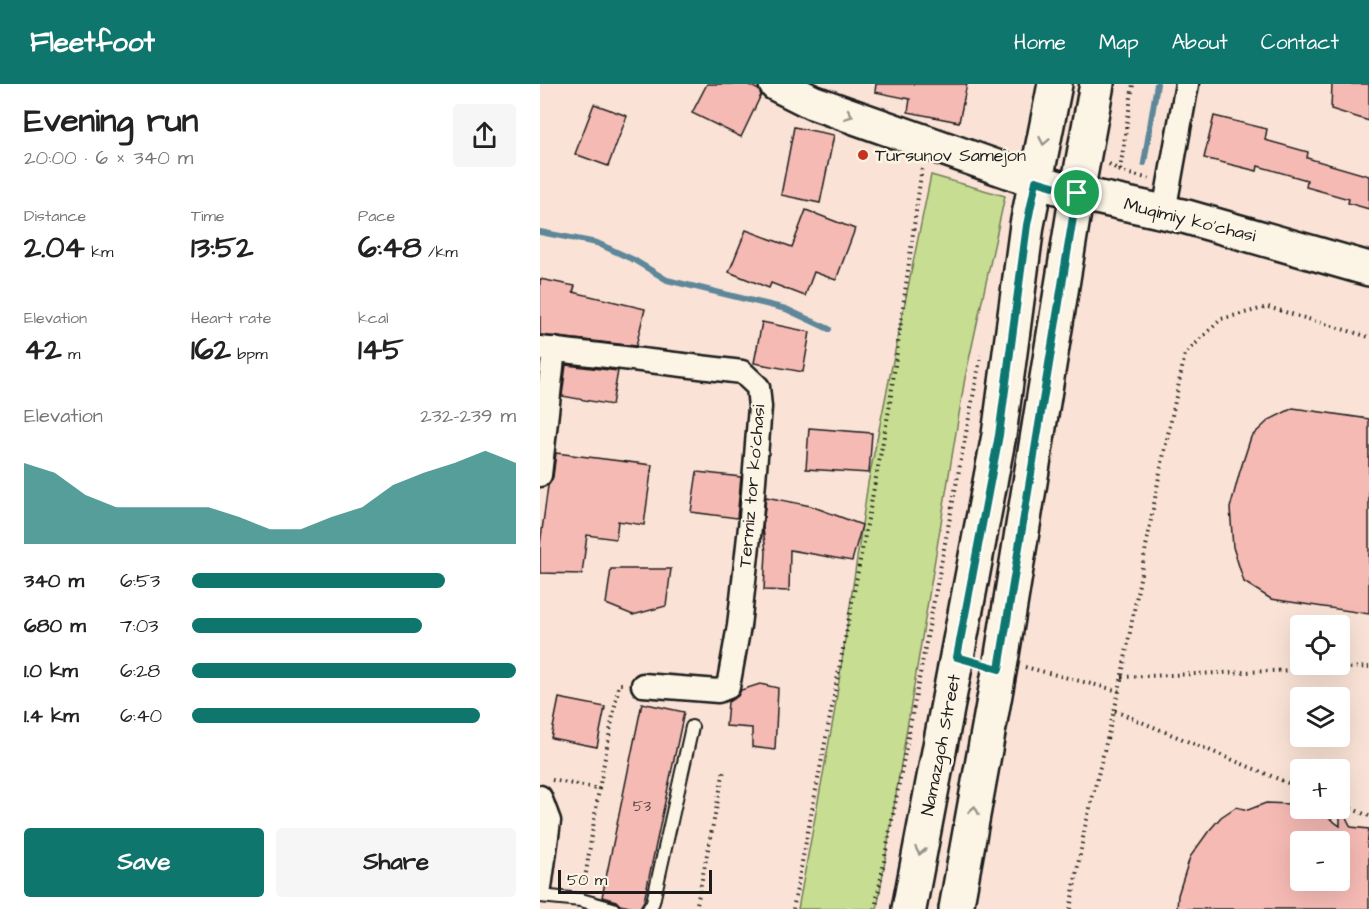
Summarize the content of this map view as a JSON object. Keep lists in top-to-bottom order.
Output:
{
  "streets": {
    "main road": ["Muqimiy ko'chasi", "Namazgoh Street"],
    "street": ["Termiz tor ko'chasi"]
  },
  "crossings": [
    ["Muqimiy ko'chasi", "Namazgoh Street"]
  ],
  "places": ["Tursunov Samejon"],
  "house_numbers": ["53"],
  "scale_bar": "50 m",
  "page": {
    "header": "Fleetfoot",
    "nav": [
      "Home",
      "Map",
      "About",
      "Contact"
    ],
    "heading": ["Evening run", "20:00 · 6 × 340 m"],
    "stats": [
      ["Distance", "2.04 km"],
      ["Time", "13:52"],
      ["Pace", "6:48 /km"],
      ["Elevation", "42 m"],
      ["Heart rate", "162 bpm"],
      ["kcal", "145"]
    ],
    "chart": ["Elevation", "232–239 m"],
    "list": [
      {
        "name": "340 m",
        "note": "6:53"
      },
      {
        "name": "680 m",
        "note": "7:03"
      },
      {
        "name": "1.0 km",
        "note": "6:28"
      },
      {
        "name": "1.4 km",
        "note": "6:40"
      }
    ],
    "map_buttons": ["+", "−"],
    "buttons": ["Save", "Share"],
    "scale": "50 m"
  }
}
